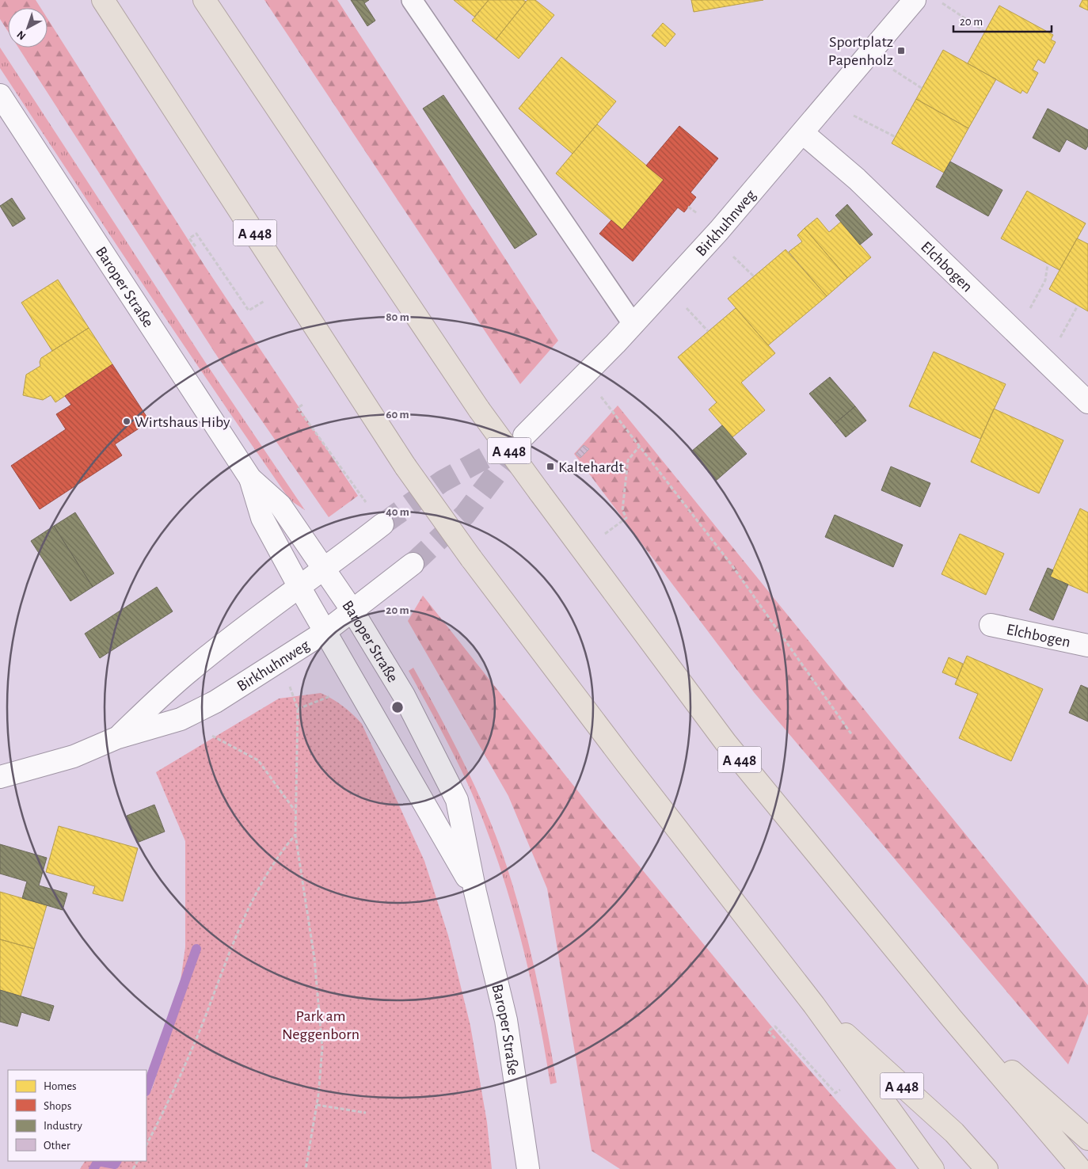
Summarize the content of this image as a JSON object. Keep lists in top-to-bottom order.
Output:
{
  "streets": {
    "highway": ["A 448"],
    "street": ["Birkhuhnweg", "Elchbogen", "Baroper Straße"]
  },
  "crossings": [
    ["Birkhuhnweg", "Elchbogen"],
    ["Birkhuhnweg", "Baroper Straße"]
  ],
  "parks": ["Park am Neggenborn"],
  "places": {
    "transit": ["Sportplatz Papenholz", "Kaltehardt"],
    "other": ["Wirtshaus Hiby"]
  },
  "legend": [
    "Homes",
    "Shops",
    "Industry",
    "Other"
  ],
  "scale_bar": "20 m",
  "north": "bottom left",
  "rings": [
    "80 m",
    "60 m",
    "40 m",
    "20 m"
  ]
}
